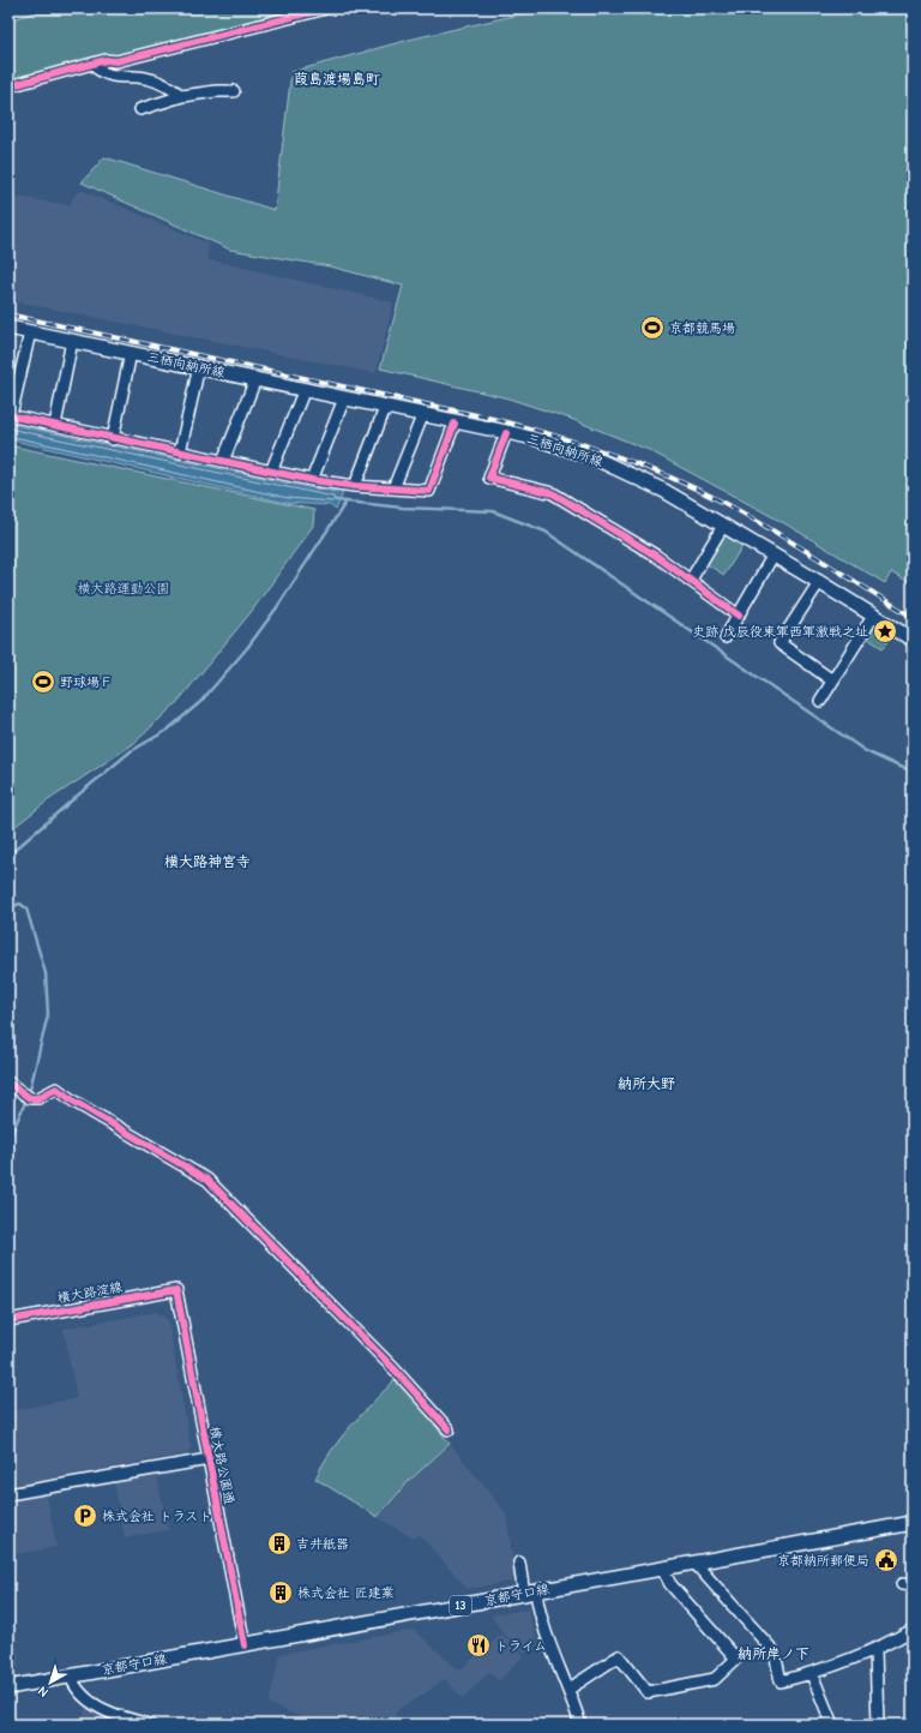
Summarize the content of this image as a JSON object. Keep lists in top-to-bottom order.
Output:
{
  "streets": {
    "main road": ["三栖向納所線", "京都守口線", "13"],
    "street": ["横大路淀線", "横大路公園通"]
  },
  "crossings": [
    ["横大路淀線", "横大路公園通"],
    ["横大路公園通", "京都守口線"]
  ],
  "districts": [
    "葭島渡場島町",
    "横大路神宮寺",
    "納所大野",
    "納所岸ノ下"
  ],
  "parks": ["横大路運動公園"],
  "places": {
    "sports": ["京都競馬場", "野球場Ｆ"],
    "place": ["史跡 戊辰役東軍西軍激戦之址"],
    "parking": ["株式会社 トラスト"],
    "building": ["吉井紙器", "株式会社 匠建業"],
    "public building": ["京都納所郵便局"],
    "restaurant": ["トライム"]
  },
  "north": "bottom left"
}
